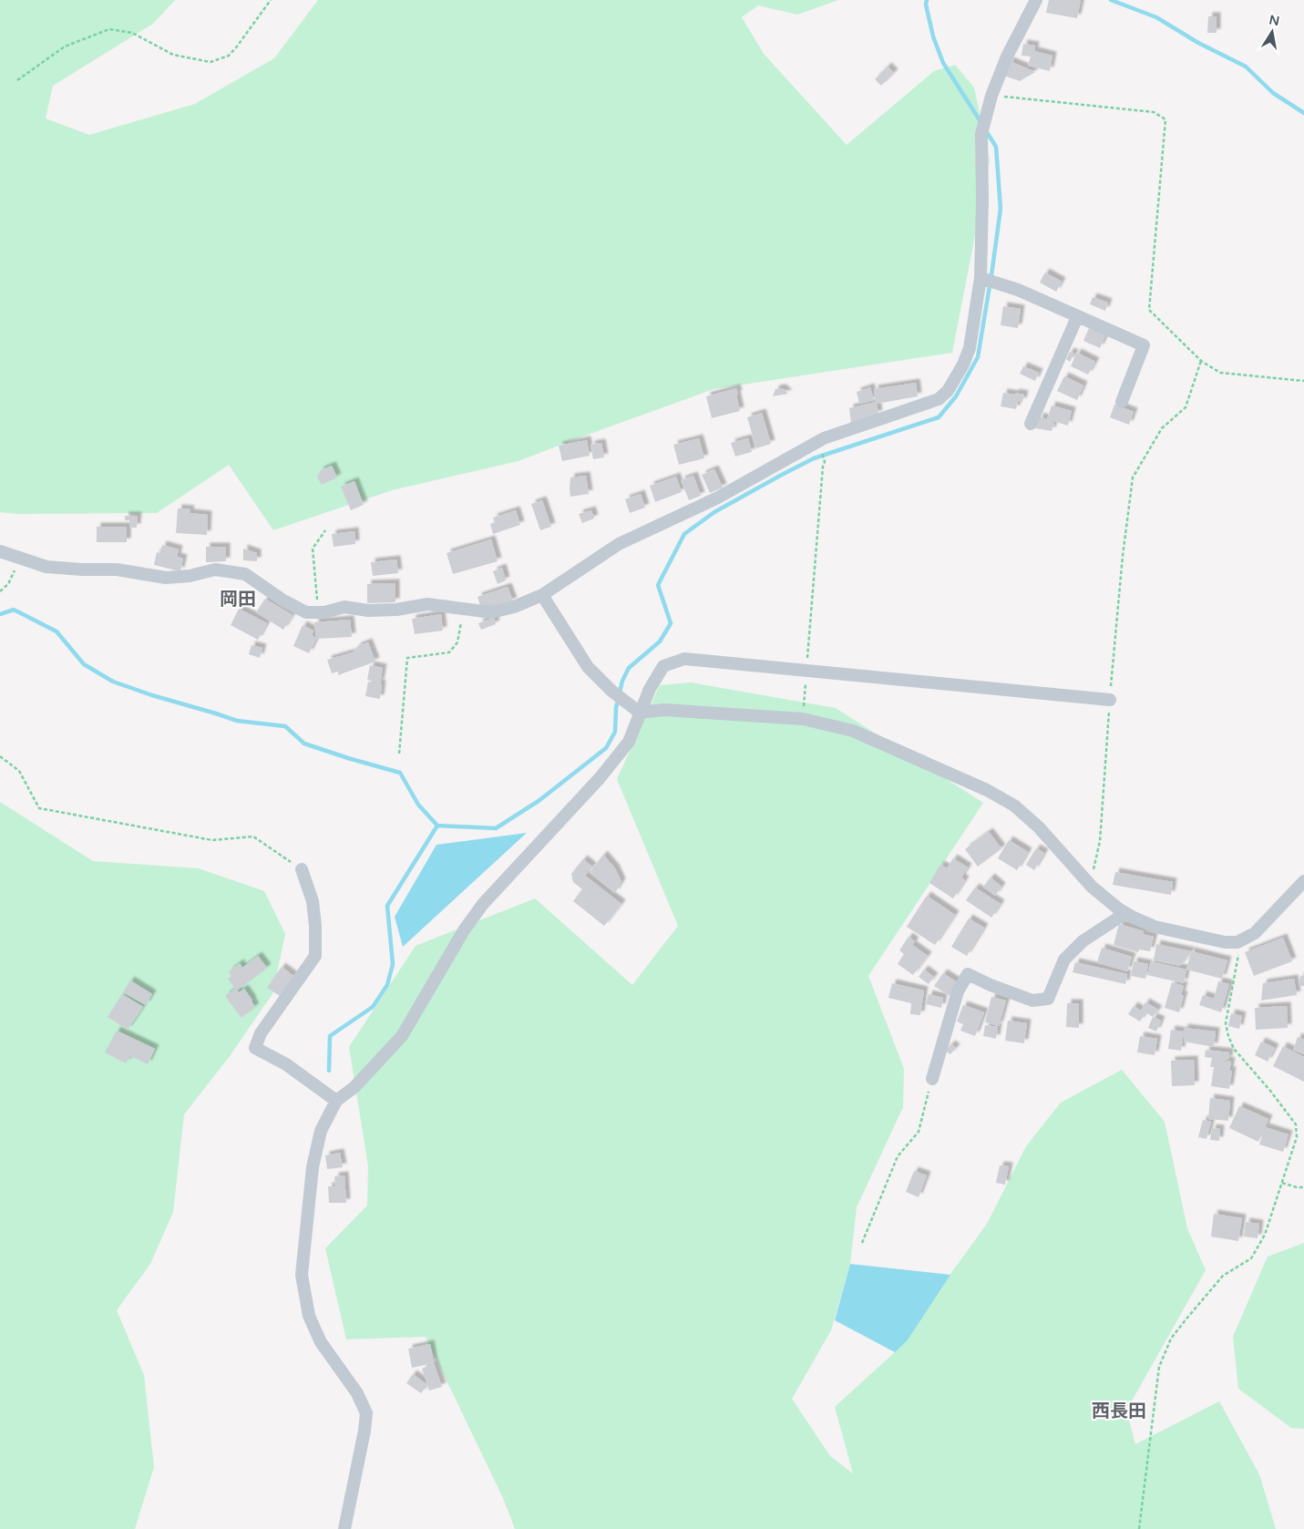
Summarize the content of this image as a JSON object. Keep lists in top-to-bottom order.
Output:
{
  "districts": ["岡田", "西長田"],
  "north": "top"
}
